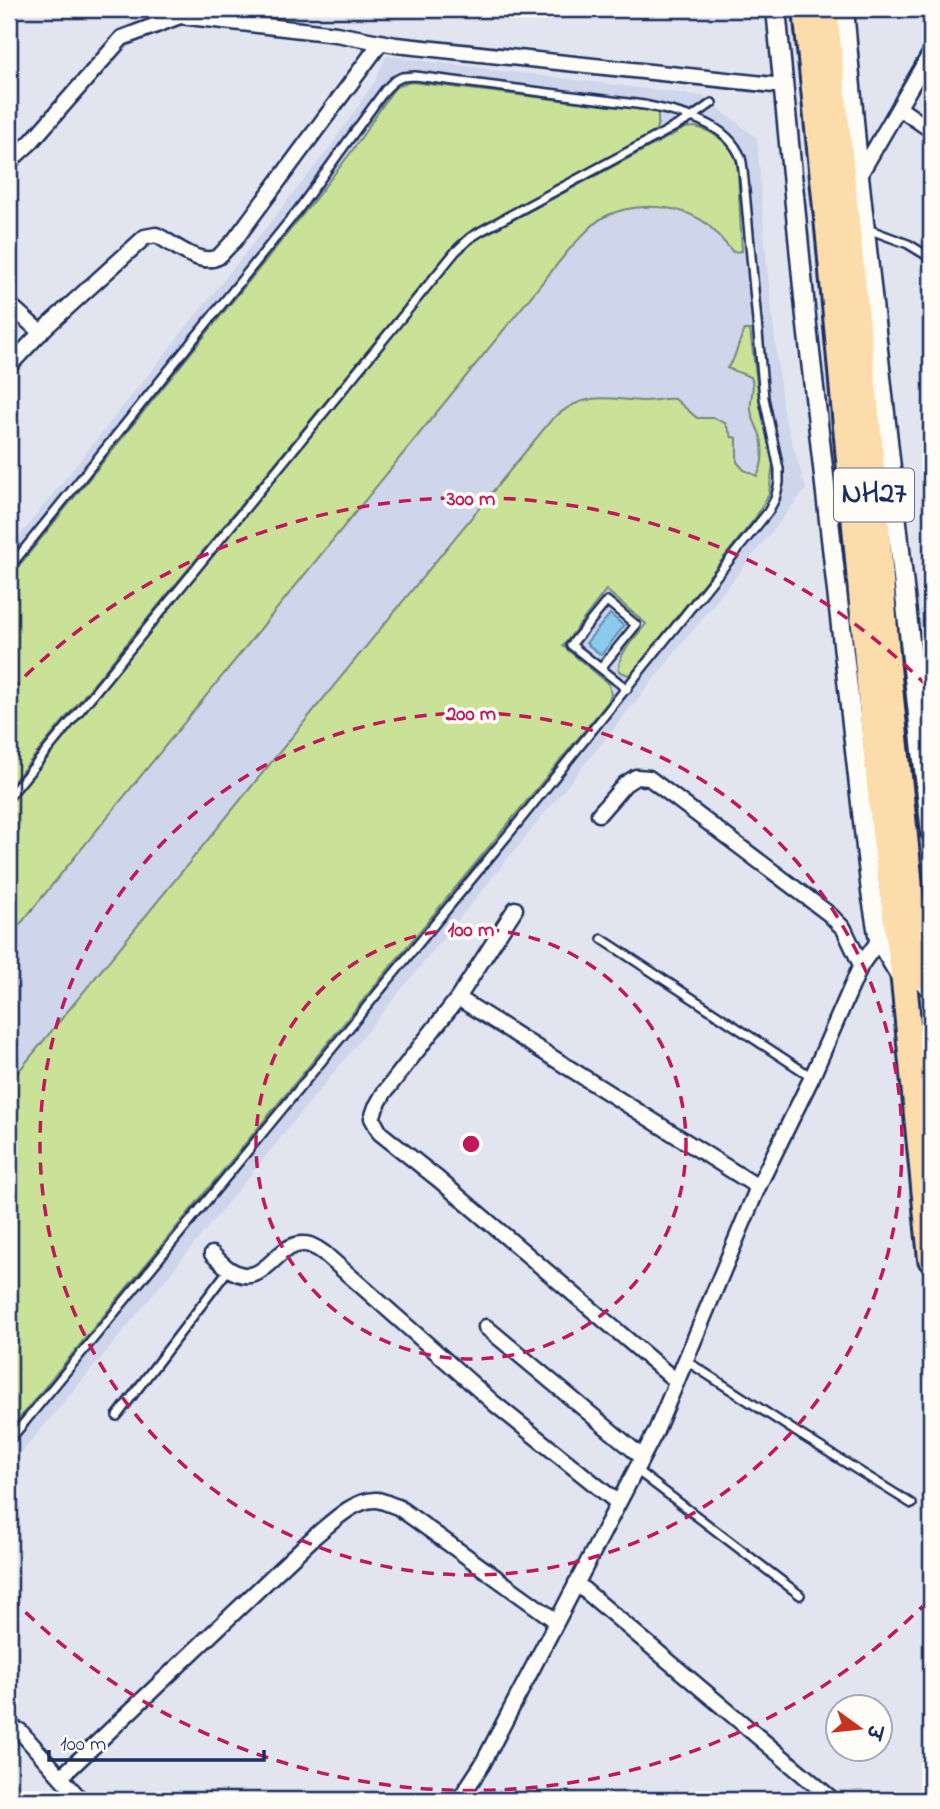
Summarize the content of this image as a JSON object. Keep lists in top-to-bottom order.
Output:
{
  "streets": {
    "highway": ["NH27"]
  },
  "scale_bar": "100 m",
  "north": "right",
  "rings": ["300 m", "200 m", "100 m"]
}
